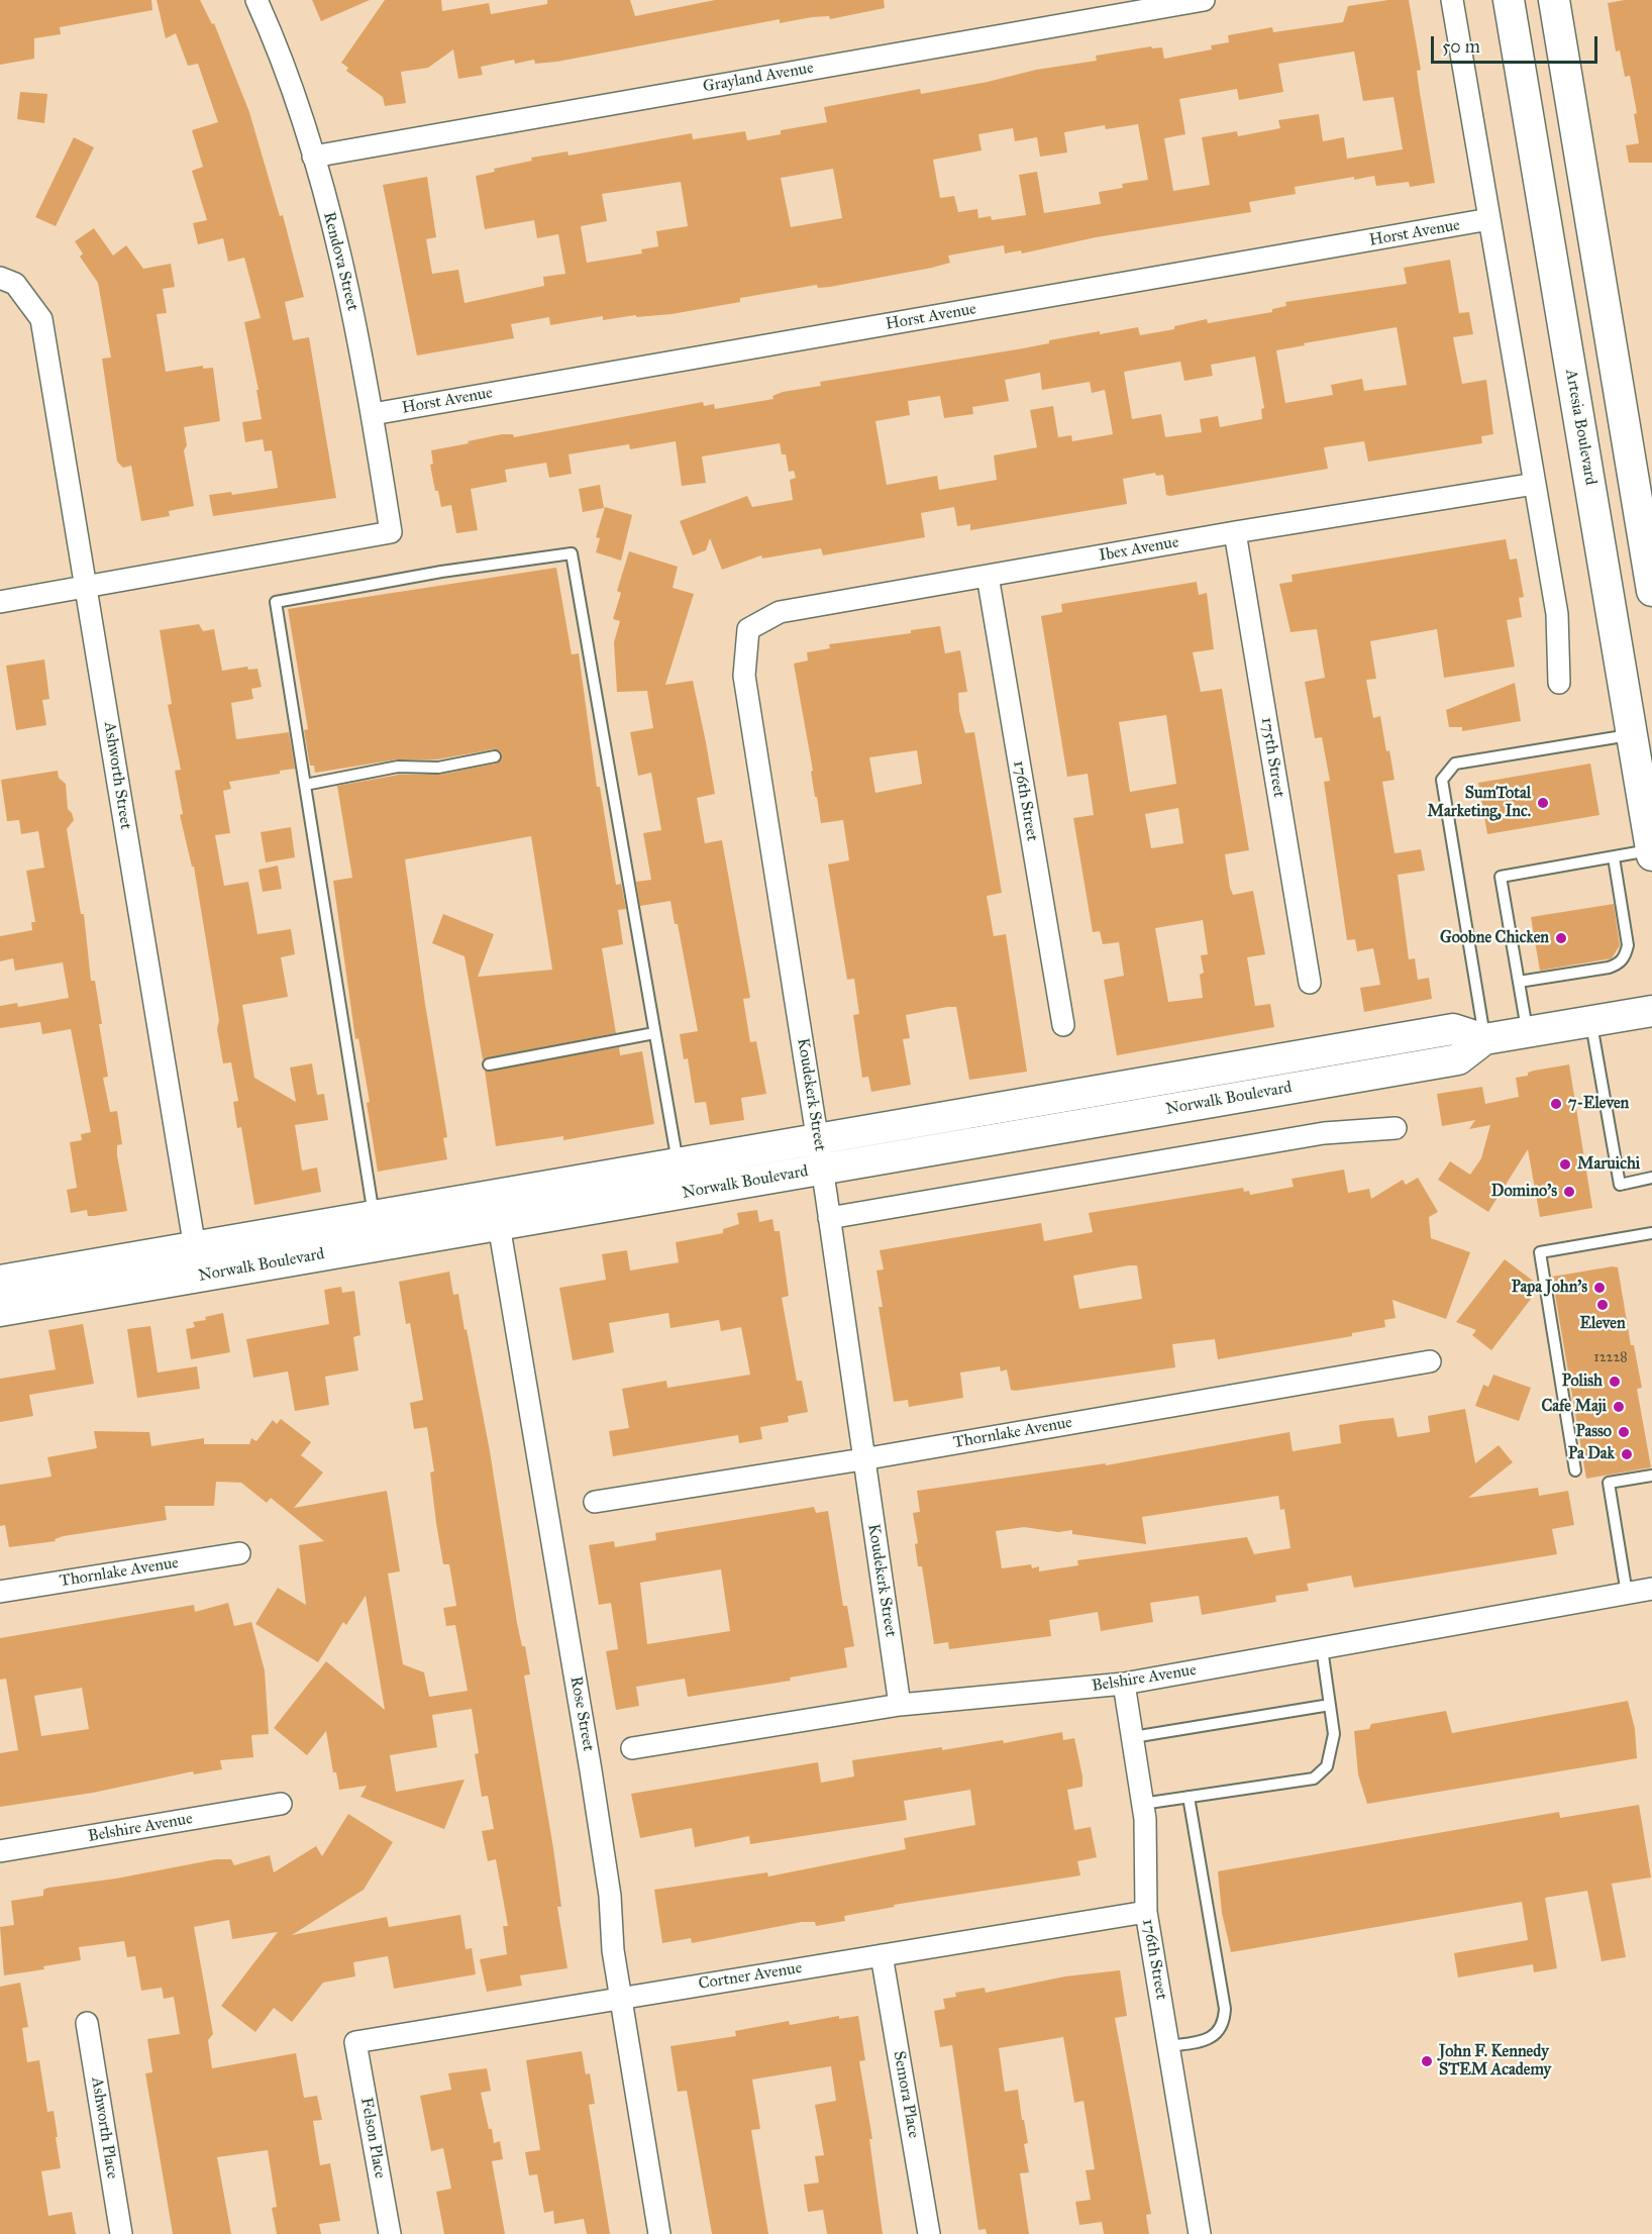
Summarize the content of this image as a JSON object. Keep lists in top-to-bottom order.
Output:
{
  "streets": {
    "main road": ["Artesia Boulevard", "Norwalk Boulevard"],
    "street": [
      "Grayland Avenue",
      "Horst Avenue",
      "Rendova Street",
      "Ibex Avenue",
      "175th Street",
      "Ashworth Street",
      "176th Street",
      "Koudekerk Street",
      "Thornlake Avenue",
      "Belshire Avenue",
      "Rose Street",
      "Cortner Avenue",
      "Semora Place",
      "Ashworth Place",
      "Felson Place"
    ]
  },
  "crossings": [
    ["Grayland Avenue", "Rendova Street"],
    ["Horst Avenue", "Rendova Street"],
    ["Rendova Street", "Ashworth Street"],
    ["Ibex Avenue", "175th Street"],
    ["Ibex Avenue", "176th Street"],
    ["Ibex Avenue", "Koudekerk Street"],
    ["Ashworth Street", "Norwalk Boulevard"],
    ["176th Street", "Belshire Avenue"],
    ["176th Street", "Cortner Avenue"],
    ["Koudekerk Street", "Norwalk Boulevard"],
    ["Koudekerk Street", "Thornlake Avenue"],
    ["Koudekerk Street", "Belshire Avenue"],
    ["Norwalk Boulevard", "Rose Street"],
    ["Rose Street", "Cortner Avenue"],
    ["Cortner Avenue", "Semora Place"],
    ["Cortner Avenue", "Felson Place"]
  ],
  "places": [
    "SumTotal Marketing, Inc.",
    "Goobne Chicken",
    "7-Eleven",
    "Maruichi",
    "Domino's",
    "Papa John's",
    "Eleven",
    "Polish",
    "Cafe Maji",
    "Passo",
    "Pa Dak",
    "John F. Kennedy STEM Academy"
  ],
  "house_numbers": ["12228"],
  "scale_bar": "50 m"
}
